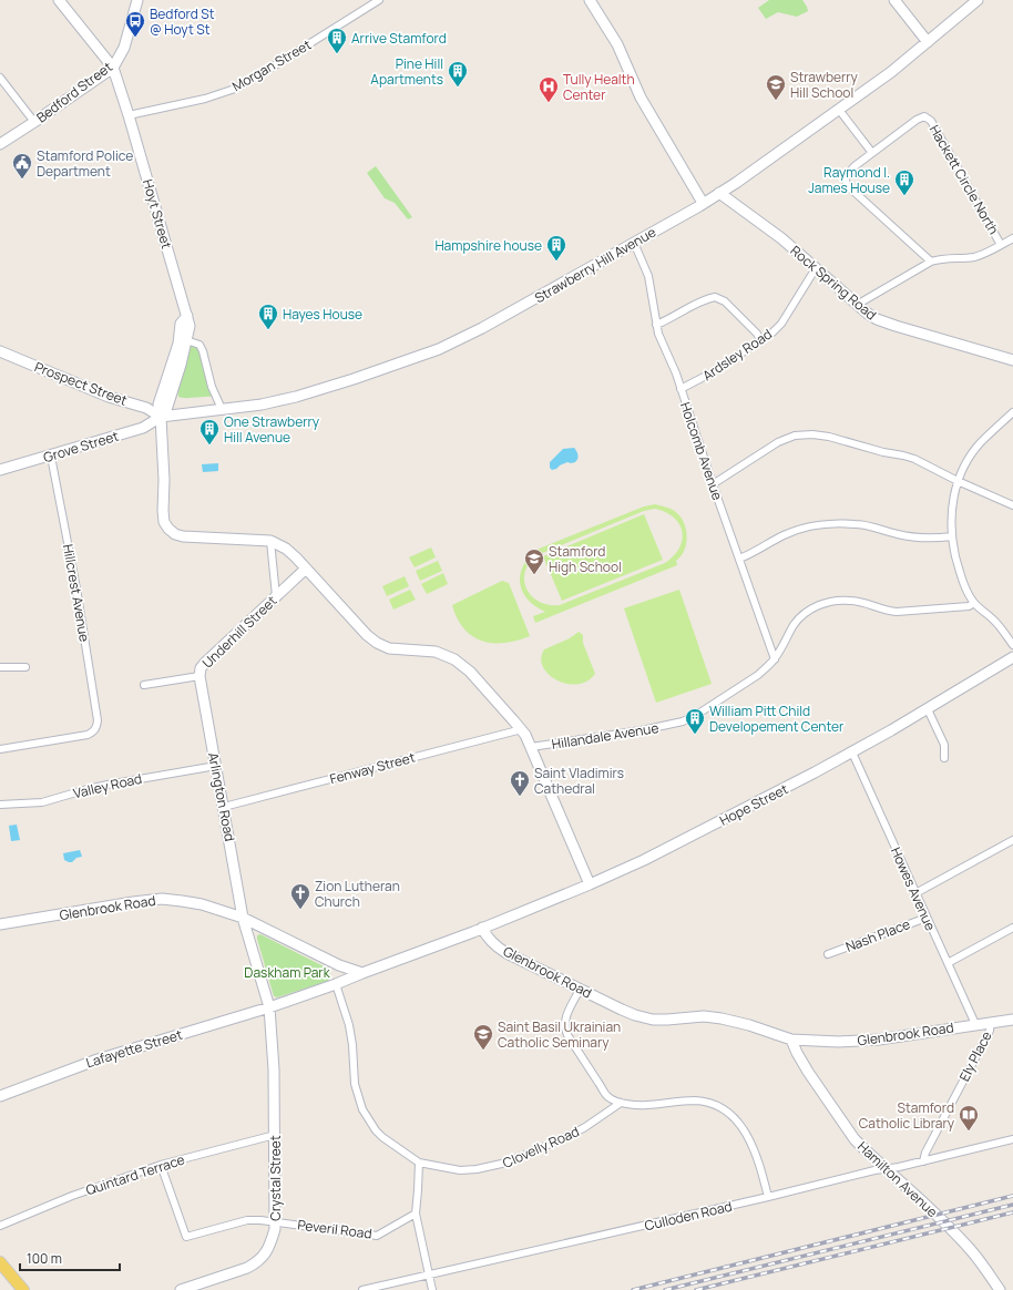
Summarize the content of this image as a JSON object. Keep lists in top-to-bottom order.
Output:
{
  "streets": {
    "street": [
      "Morgan Street",
      "Bedford Street",
      "Hackett Circle North",
      "Hoyt Street",
      "Strawberry Hill Avenue",
      "Rock Spring Road",
      "Ardsley Road",
      "Prospect Street",
      "Grove Street",
      "Holcomb Avenue",
      "Hillcrest Avenue",
      "Underhill Street",
      "Hillandale Avenue",
      "Fenway Street",
      "Valley Road",
      "Arlington Road",
      "Hope Street",
      "Howes Avenue",
      "Glenbrook Road",
      "Nash Place",
      "Lafayette Street",
      "Ely Place",
      "Clovelly Road",
      "Quintard Terrace",
      "Crystal Street",
      "Hamilton Avenue",
      "Culloden Road",
      "Peveril Road"
    ]
  },
  "crossings": [
    ["Morgan Street", "Hoyt Street"],
    ["Bedford Street", "Hoyt Street"],
    ["Hoyt Street", "Strawberry Hill Avenue"],
    ["Hoyt Street", "Prospect Street"],
    ["Hoyt Street", "Grove Street"],
    ["Strawberry Hill Avenue", "Rock Spring Road"],
    ["Strawberry Hill Avenue", "Prospect Street"],
    ["Strawberry Hill Avenue", "Grove Street"],
    ["Strawberry Hill Avenue", "Holcomb Avenue"],
    ["Rock Spring Road", "Ardsley Road"],
    ["Ardsley Road", "Holcomb Avenue"],
    ["Prospect Street", "Grove Street"],
    ["Grove Street", "Hillcrest Avenue"],
    ["Holcomb Avenue", "Hillandale Avenue"],
    ["Underhill Street", "Arlington Road"],
    ["Fenway Street", "Arlington Road"],
    ["Valley Road", "Arlington Road"],
    ["Arlington Road", "Glenbrook Road"],
    ["Arlington Road", "Lafayette Street"],
    ["Arlington Road", "Crystal Street"],
    ["Hope Street", "Howes Avenue"],
    ["Hope Street", "Glenbrook Road"],
    ["Howes Avenue", "Glenbrook Road"],
    ["Howes Avenue", "Nash Place"],
    ["Glenbrook Road", "Lafayette Street"],
    ["Glenbrook Road", "Ely Place"],
    ["Glenbrook Road", "Hamilton Avenue"],
    ["Lafayette Street", "Clovelly Road"],
    ["Lafayette Street", "Crystal Street"],
    ["Ely Place", "Culloden Road"],
    ["Quintard Terrace", "Crystal Street"],
    ["Quintard Terrace", "Peveril Road"],
    ["Crystal Street", "Peveril Road"],
    ["Hamilton Avenue", "Culloden Road"]
  ],
  "parks": ["Daskham Park"],
  "places": {
    "bus stop": ["Bedford St @ Hoyt St"],
    "building": [
      "Arrive Stamford",
      "Pine Hill Apartments",
      "Raymond I. James House",
      "Hampshire house",
      "Hayes House",
      "One Strawberry Hill Avenue",
      "William Pitt Child Developement Center"
    ],
    "school or university": ["Strawberry Hill School", "Stamford High School", "Saint Basil Ukrainian Catholic Seminary"],
    "hospital": ["Tully Health Center"],
    "public building": ["Stamford Police Department"],
    "church": ["Saint Vladimirs Cathedral", "Zion Lutheran Church"],
    "library": ["Stamford Catholic Library"]
  },
  "scale_bar": "100 m"
}
